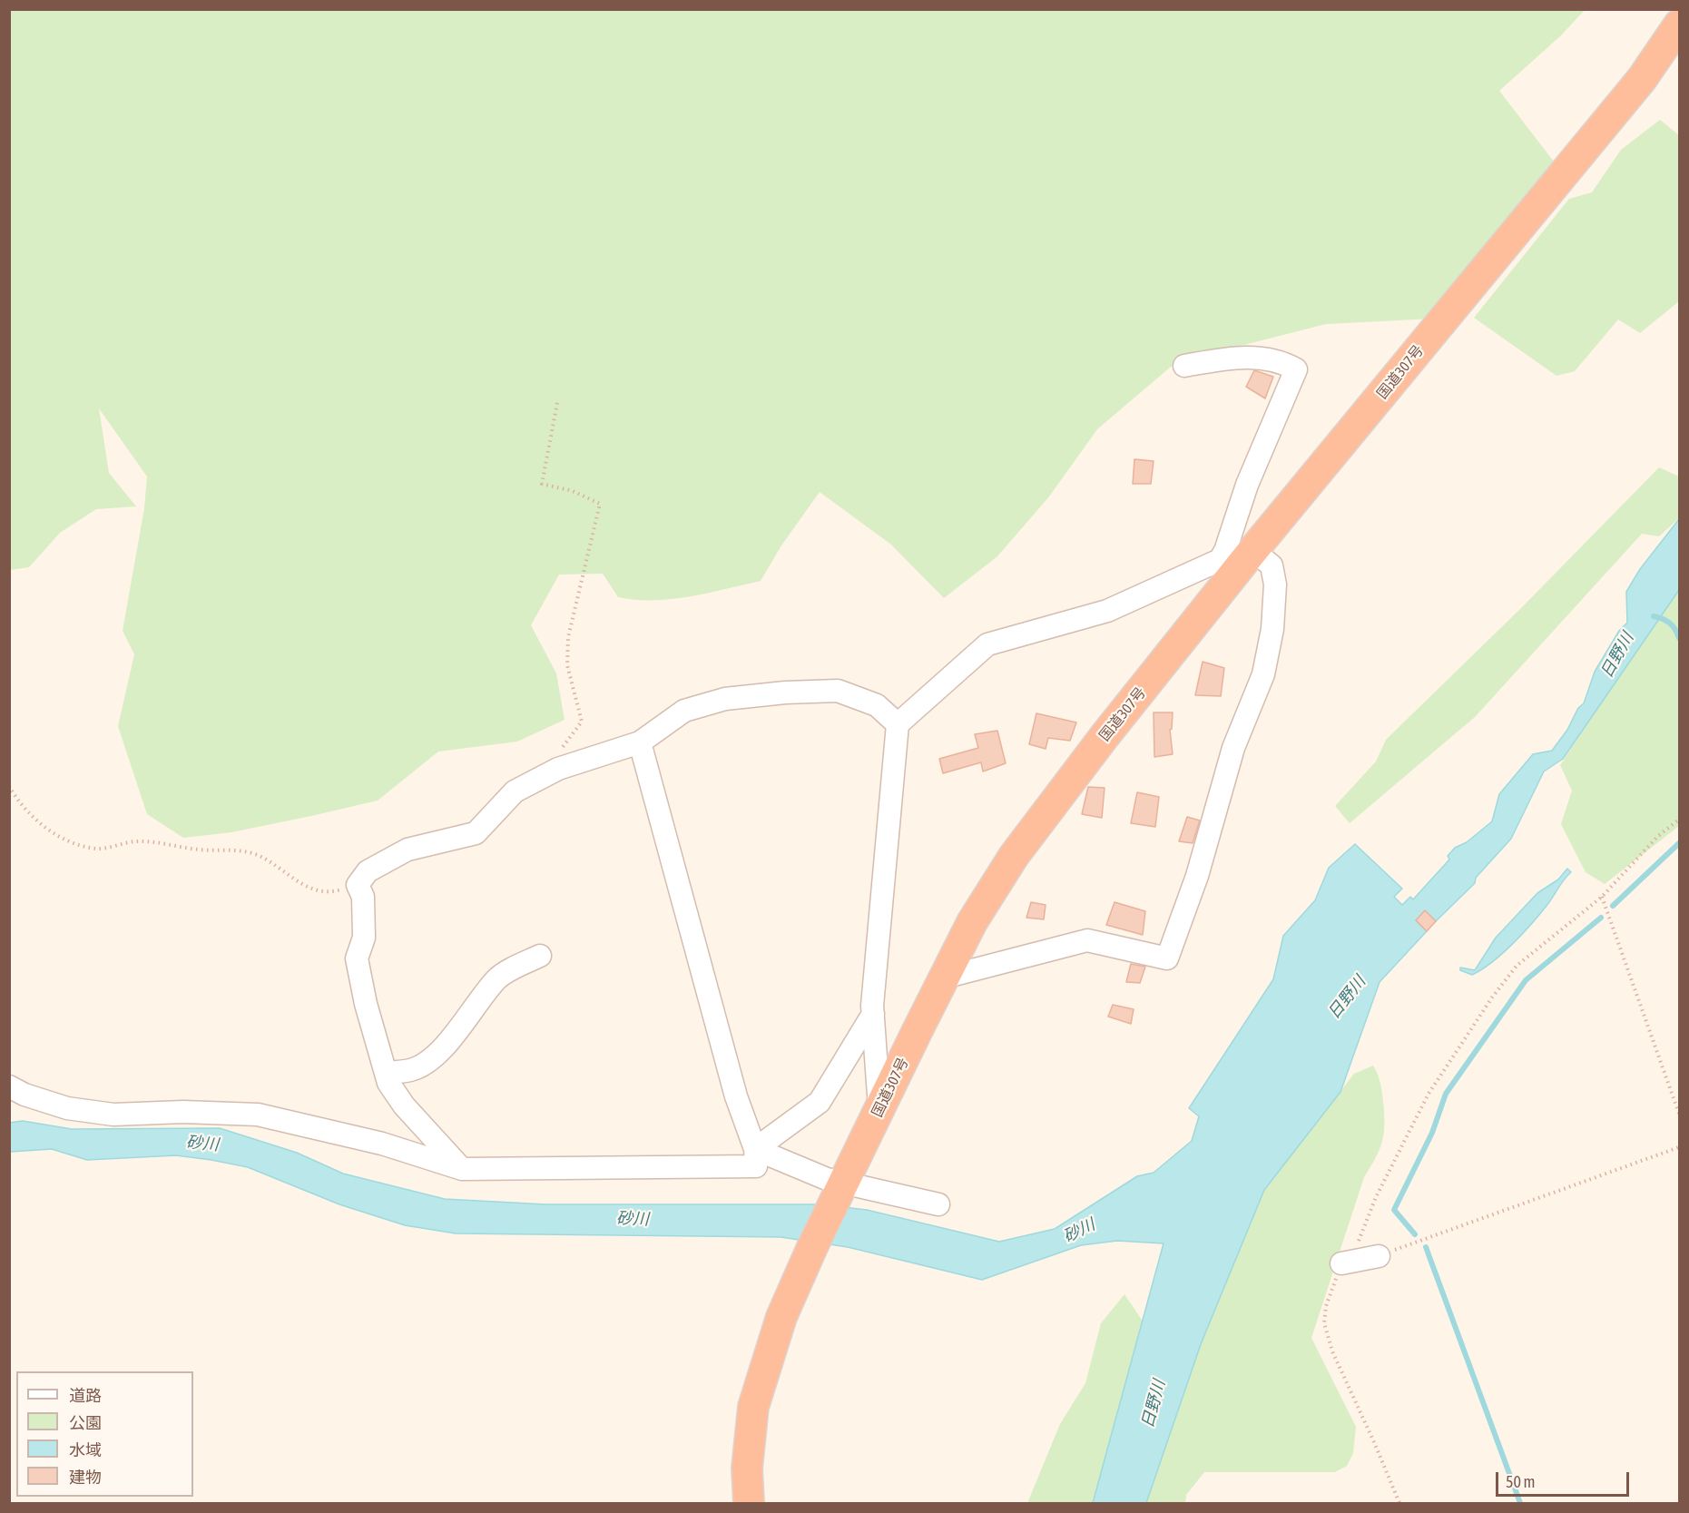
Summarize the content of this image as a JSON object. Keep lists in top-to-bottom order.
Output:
{
  "streets": {
    "highway": ["国道307号"]
  },
  "water": ["日野川", "砂川"],
  "legend": [
    "道路",
    "公園",
    "水域",
    "建物"
  ],
  "scale_bar": "50 m"
}
